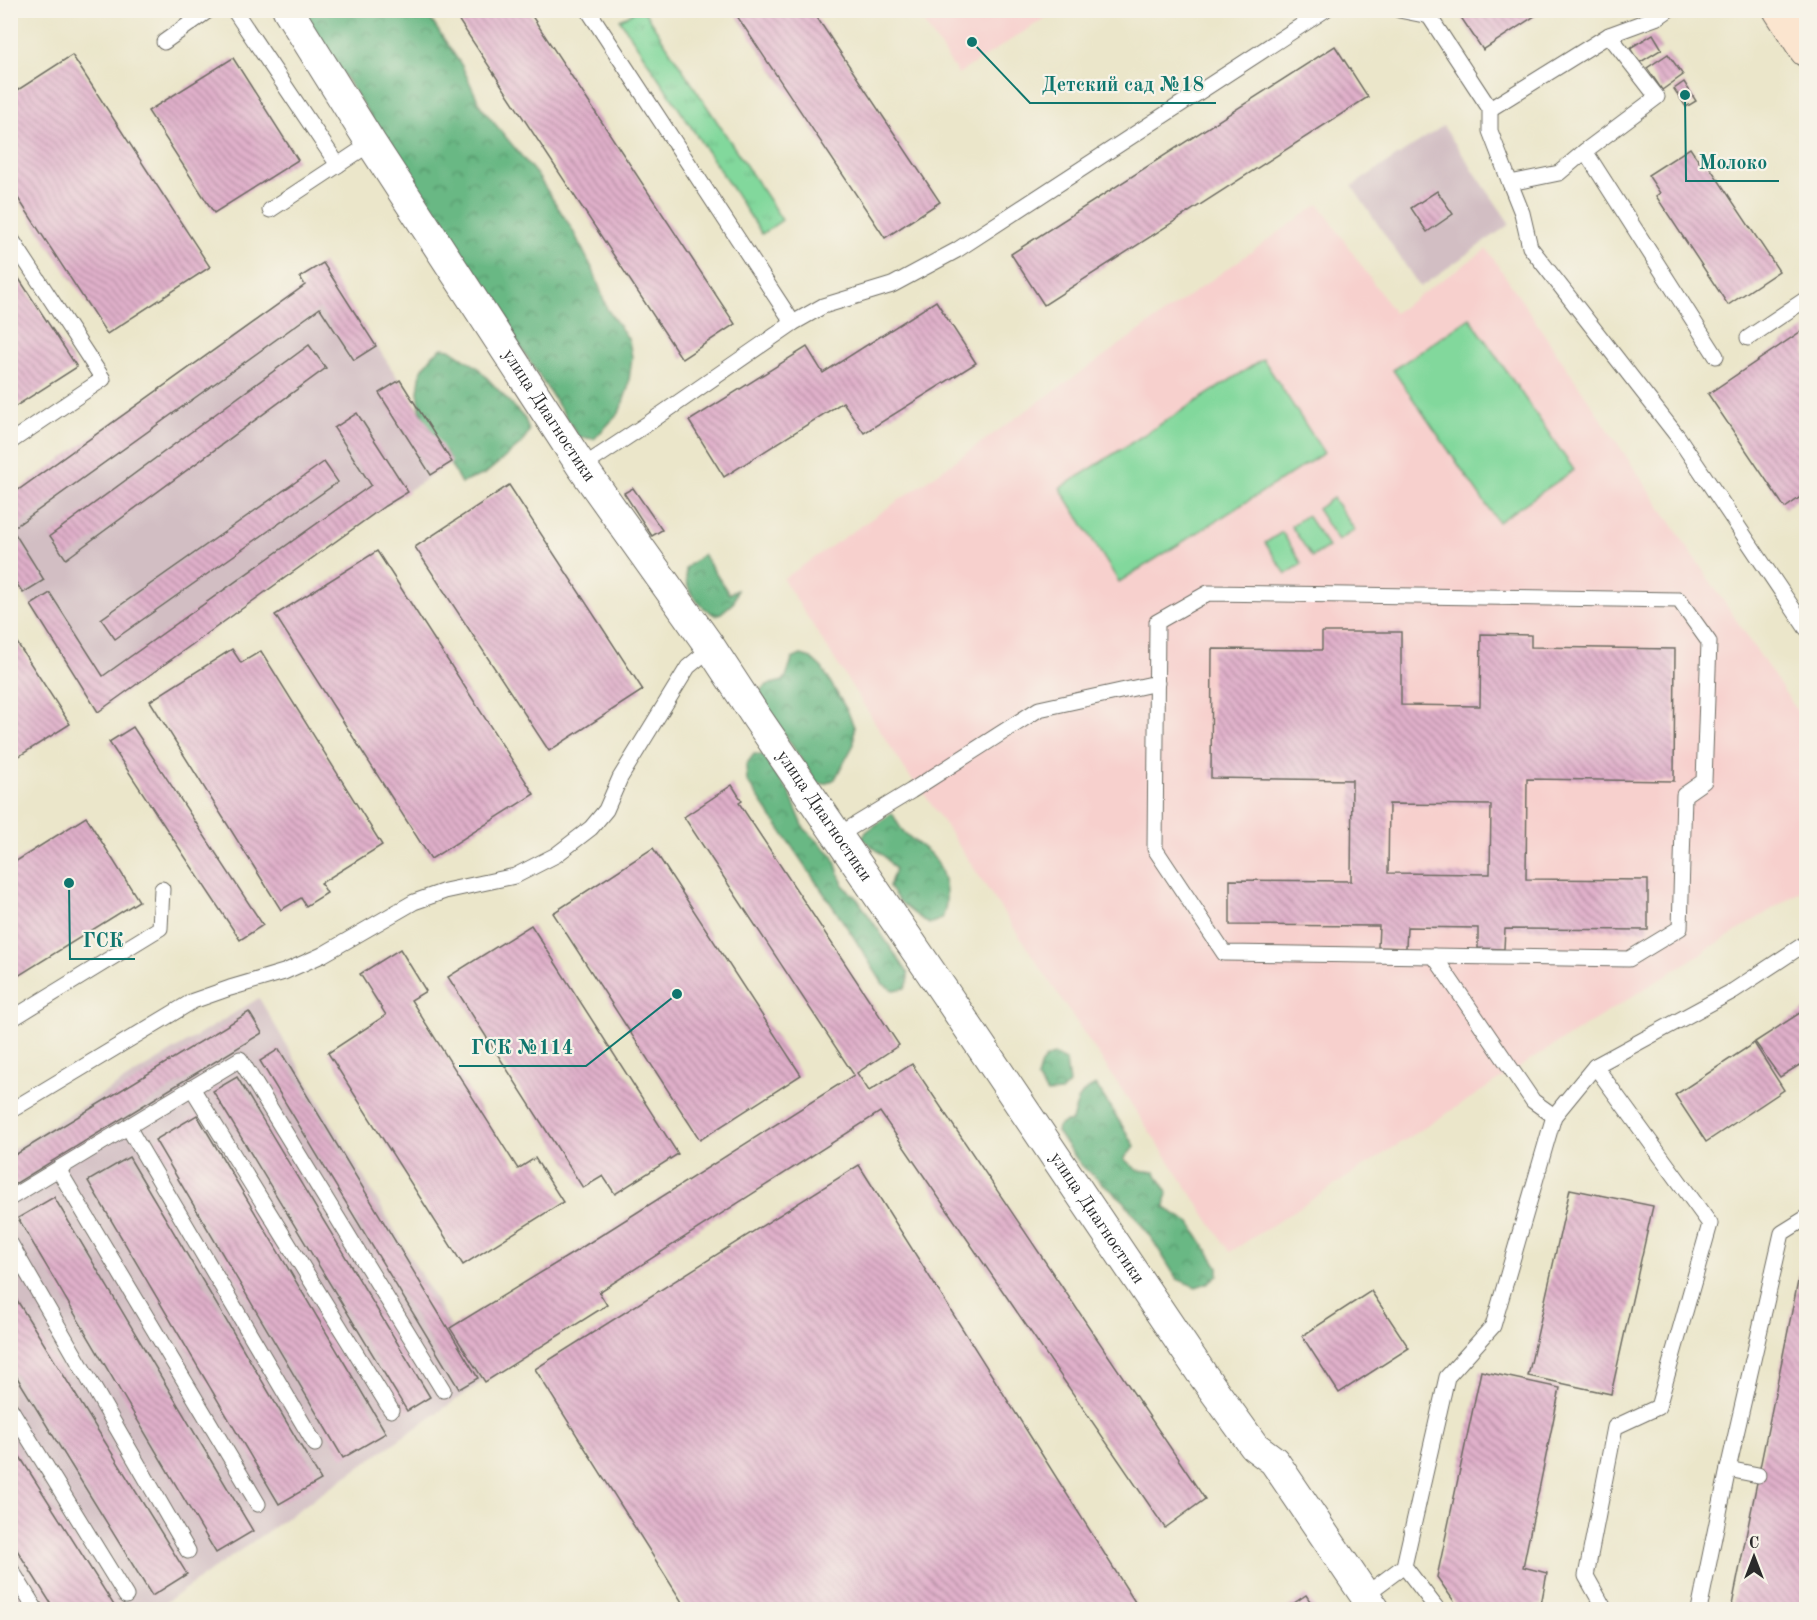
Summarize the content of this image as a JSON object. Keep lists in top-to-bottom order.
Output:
{
  "streets": {
    "street": ["улица Диагностики"]
  },
  "places": [
    "Детский сад №18",
    "Молоко",
    "ГСК",
    "ГСК №114"
  ],
  "north": "top"
}
